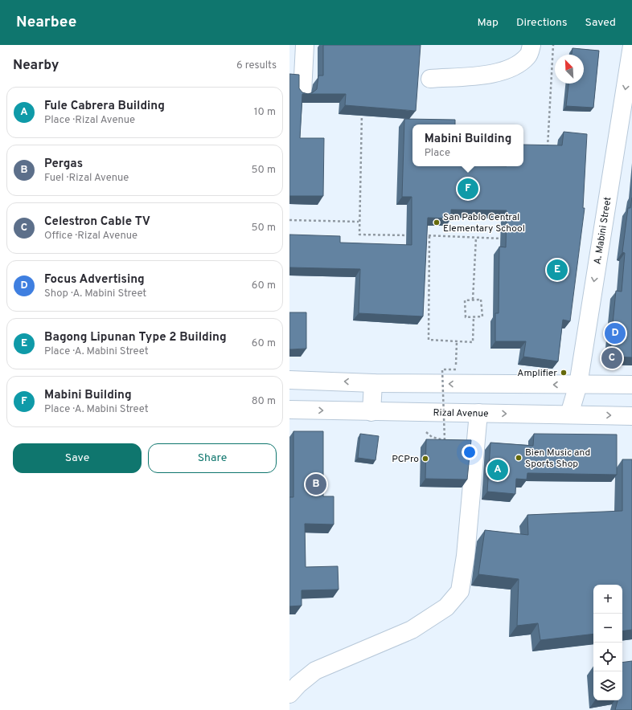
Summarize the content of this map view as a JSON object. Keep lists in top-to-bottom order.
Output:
{
  "streets": {
    "street": ["A. Mabini Street", "Rizal Avenue"]
  },
  "crossings": [
    ["A. Mabini Street", "Rizal Avenue"]
  ],
  "one_way": ["A. Mabini Street"],
  "places": [
    "San Pablo Central Elementary School",
    "Amplifier",
    "Bien Music and Sports Shop",
    "PCPro"
  ],
  "north": "top left",
  "page": {
    "header": "Nearbee",
    "nav": ["Map", "Directions", "Saved"],
    "heading": ["Nearby", "6 results"],
    "list": [
      {
        "mark": "A",
        "name": "Fule Cabrera Building",
        "note": "Place · Rizal Avenue",
        "value": "10 m"
      },
      {
        "mark": "B",
        "name": "Pergas",
        "note": "Fuel · Rizal Avenue",
        "value": "50 m"
      },
      {
        "mark": "C",
        "name": "Celestron Cable TV",
        "note": "Office · Rizal Avenue",
        "value": "50 m"
      },
      {
        "mark": "D",
        "name": "Focus Advertising",
        "note": "Shop · A. Mabini Street",
        "value": "60 m"
      },
      {
        "mark": "E",
        "name": "Bagong Lipunan Type 2 Building",
        "note": "Place · A. Mabini Street",
        "value": "60 m"
      },
      {
        "mark": "F",
        "name": "Mabini Building",
        "note": "Place · A. Mabini Street",
        "value": "80 m"
      }
    ],
    "popup": ["Mabini Building", "Place"],
    "pins": [
      "F",
      "E",
      "D",
      "C",
      "A",
      "B"
    ],
    "buttons": ["Save", "Share"],
    "map_buttons": ["+", "−"]
  }
}
